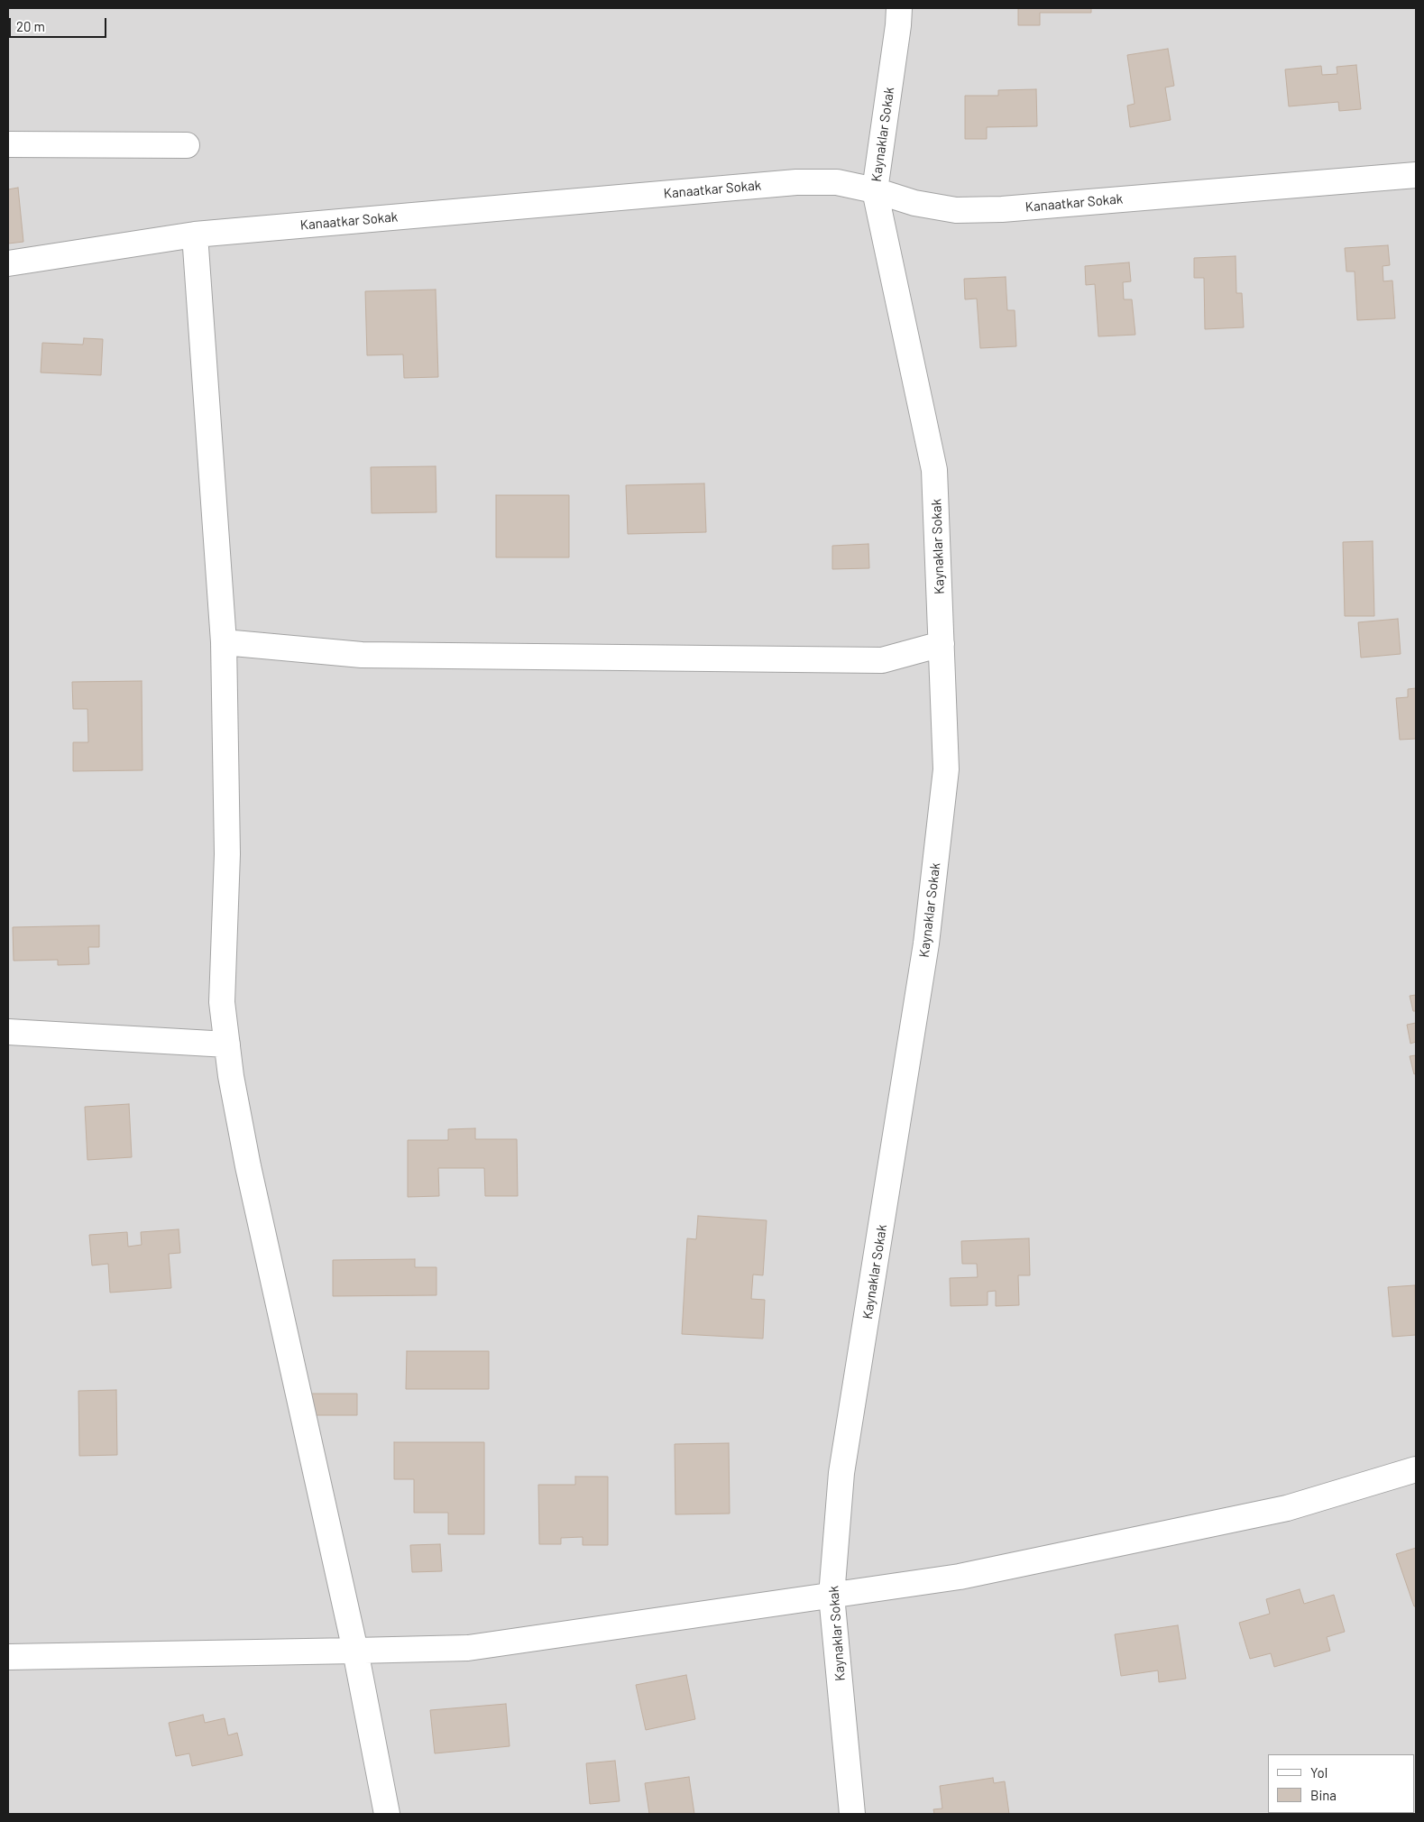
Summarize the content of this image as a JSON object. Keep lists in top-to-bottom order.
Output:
{
  "streets": {
    "street": ["Kaynaklar Sokak", "Kanaatkar Sokak"]
  },
  "crossings": [
    ["Kaynaklar Sokak", "Kanaatkar Sokak"]
  ],
  "legend": ["Yol", "Bina"],
  "scale_bar": "20 m"
}
